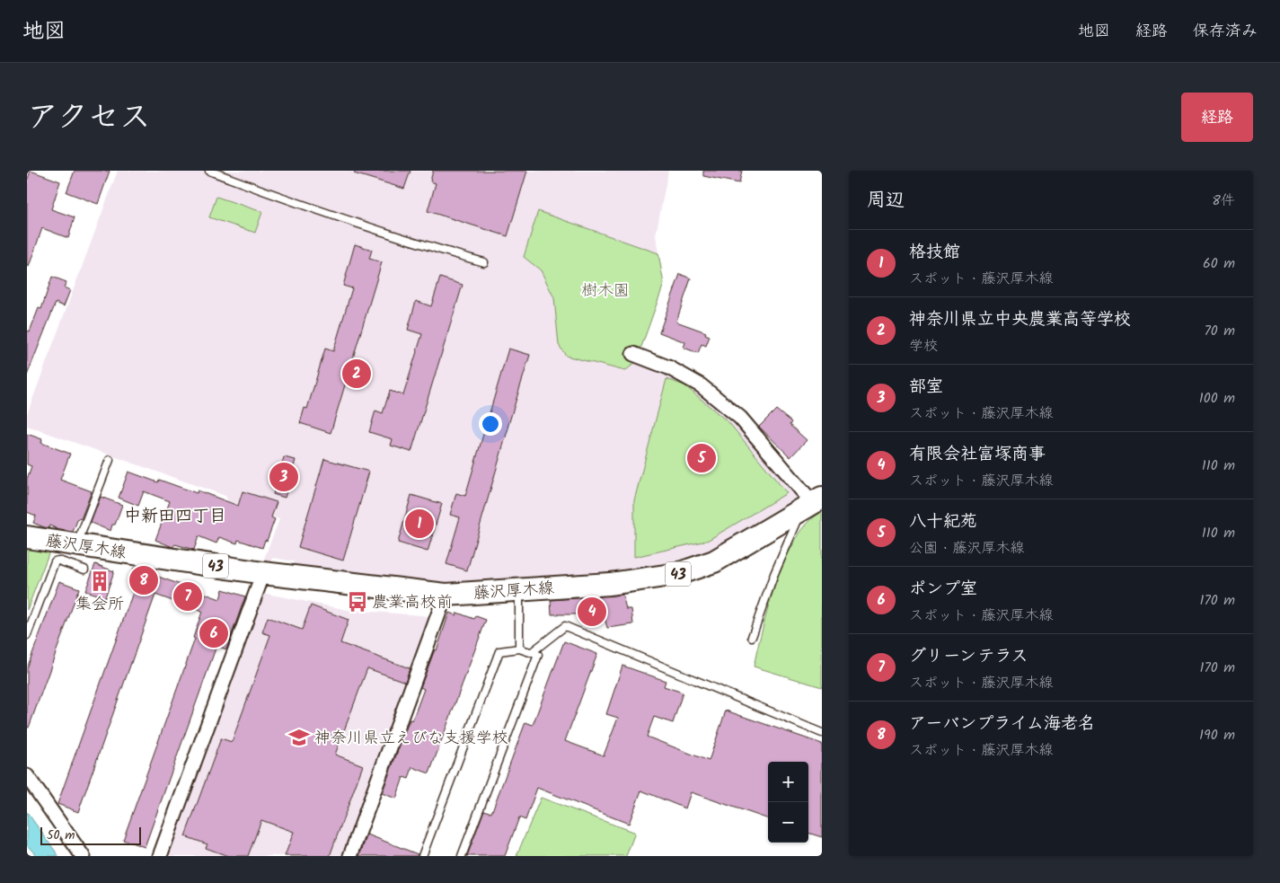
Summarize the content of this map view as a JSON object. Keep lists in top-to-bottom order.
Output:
{
  "streets": {
    "main road": ["藤沢厚木線", "43"]
  },
  "districts": ["中新田四丁目"],
  "parks": ["樹木園"],
  "places": {
    "building": ["集会所"],
    "bus stop": ["農業高校前"],
    "school or university": ["神奈川県立えびな支援学校"]
  },
  "scale_bar": "50 m",
  "page": {
    "header": "地図",
    "nav": ["地図", "経路", "保存済み"],
    "title": "アクセス",
    "buttons": "経路",
    "heading": ["周辺", "8件"],
    "list": [
      {
        "mark": "1",
        "name": "格技館",
        "note": "スポット · 藤沢厚木線",
        "value": "60 m"
      },
      {
        "mark": "2",
        "name": "神奈川県立中央農業高等学校",
        "note": "学校",
        "value": "70 m"
      },
      {
        "mark": "3",
        "name": "部室",
        "note": "スポット · 藤沢厚木線",
        "value": "100 m"
      },
      {
        "mark": "4",
        "name": "有限会社富塚商事",
        "note": "スポット · 藤沢厚木線",
        "value": "110 m"
      },
      {
        "mark": "5",
        "name": "八十紀苑",
        "note": "公園 · 藤沢厚木線",
        "value": "110 m"
      },
      {
        "mark": "6",
        "name": "ポンプ室",
        "note": "スポット · 藤沢厚木線",
        "value": "170 m"
      },
      {
        "mark": "7",
        "name": "グリーンテラス",
        "note": "スポット · 藤沢厚木線",
        "value": "170 m"
      },
      {
        "mark": "8",
        "name": "アーバンプライム海老名",
        "note": "スポット · 藤沢厚木線",
        "value": "190 m"
      }
    ],
    "pins": [
      "2",
      "5",
      "3",
      "1",
      "8",
      "7",
      "4",
      "6"
    ],
    "map_buttons": ["+", "−"],
    "scale": "50 m"
  }
}
